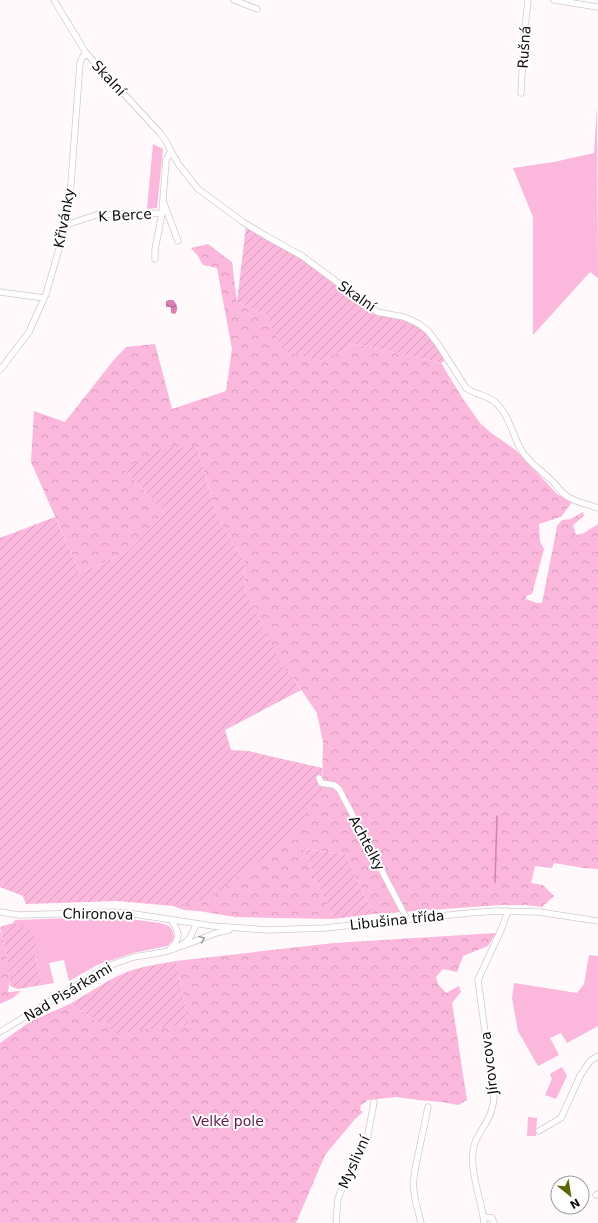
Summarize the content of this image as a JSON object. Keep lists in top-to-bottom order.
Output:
{
  "streets": {
    "street": [
      "Rušná",
      "Skalní",
      "K Berce",
      "Křivánky",
      "Achtelky",
      "Chironova",
      "Libušina třída",
      "Nad Pisárkami",
      "Jírovcova",
      "Myslivní"
    ]
  },
  "crossings": [
    ["Skalní", "Křivánky"],
    ["K Berce", "Křivánky"],
    ["Achtelky", "Libušina třída"],
    ["Chironova", "Libušina třída"],
    ["Chironova", "Nad Pisárkami"],
    ["Libušina třída", "Nad Pisárkami"],
    ["Libušina třída", "Jírovcova"]
  ],
  "parks": ["Velké pole"],
  "north": "bottom right"
}
